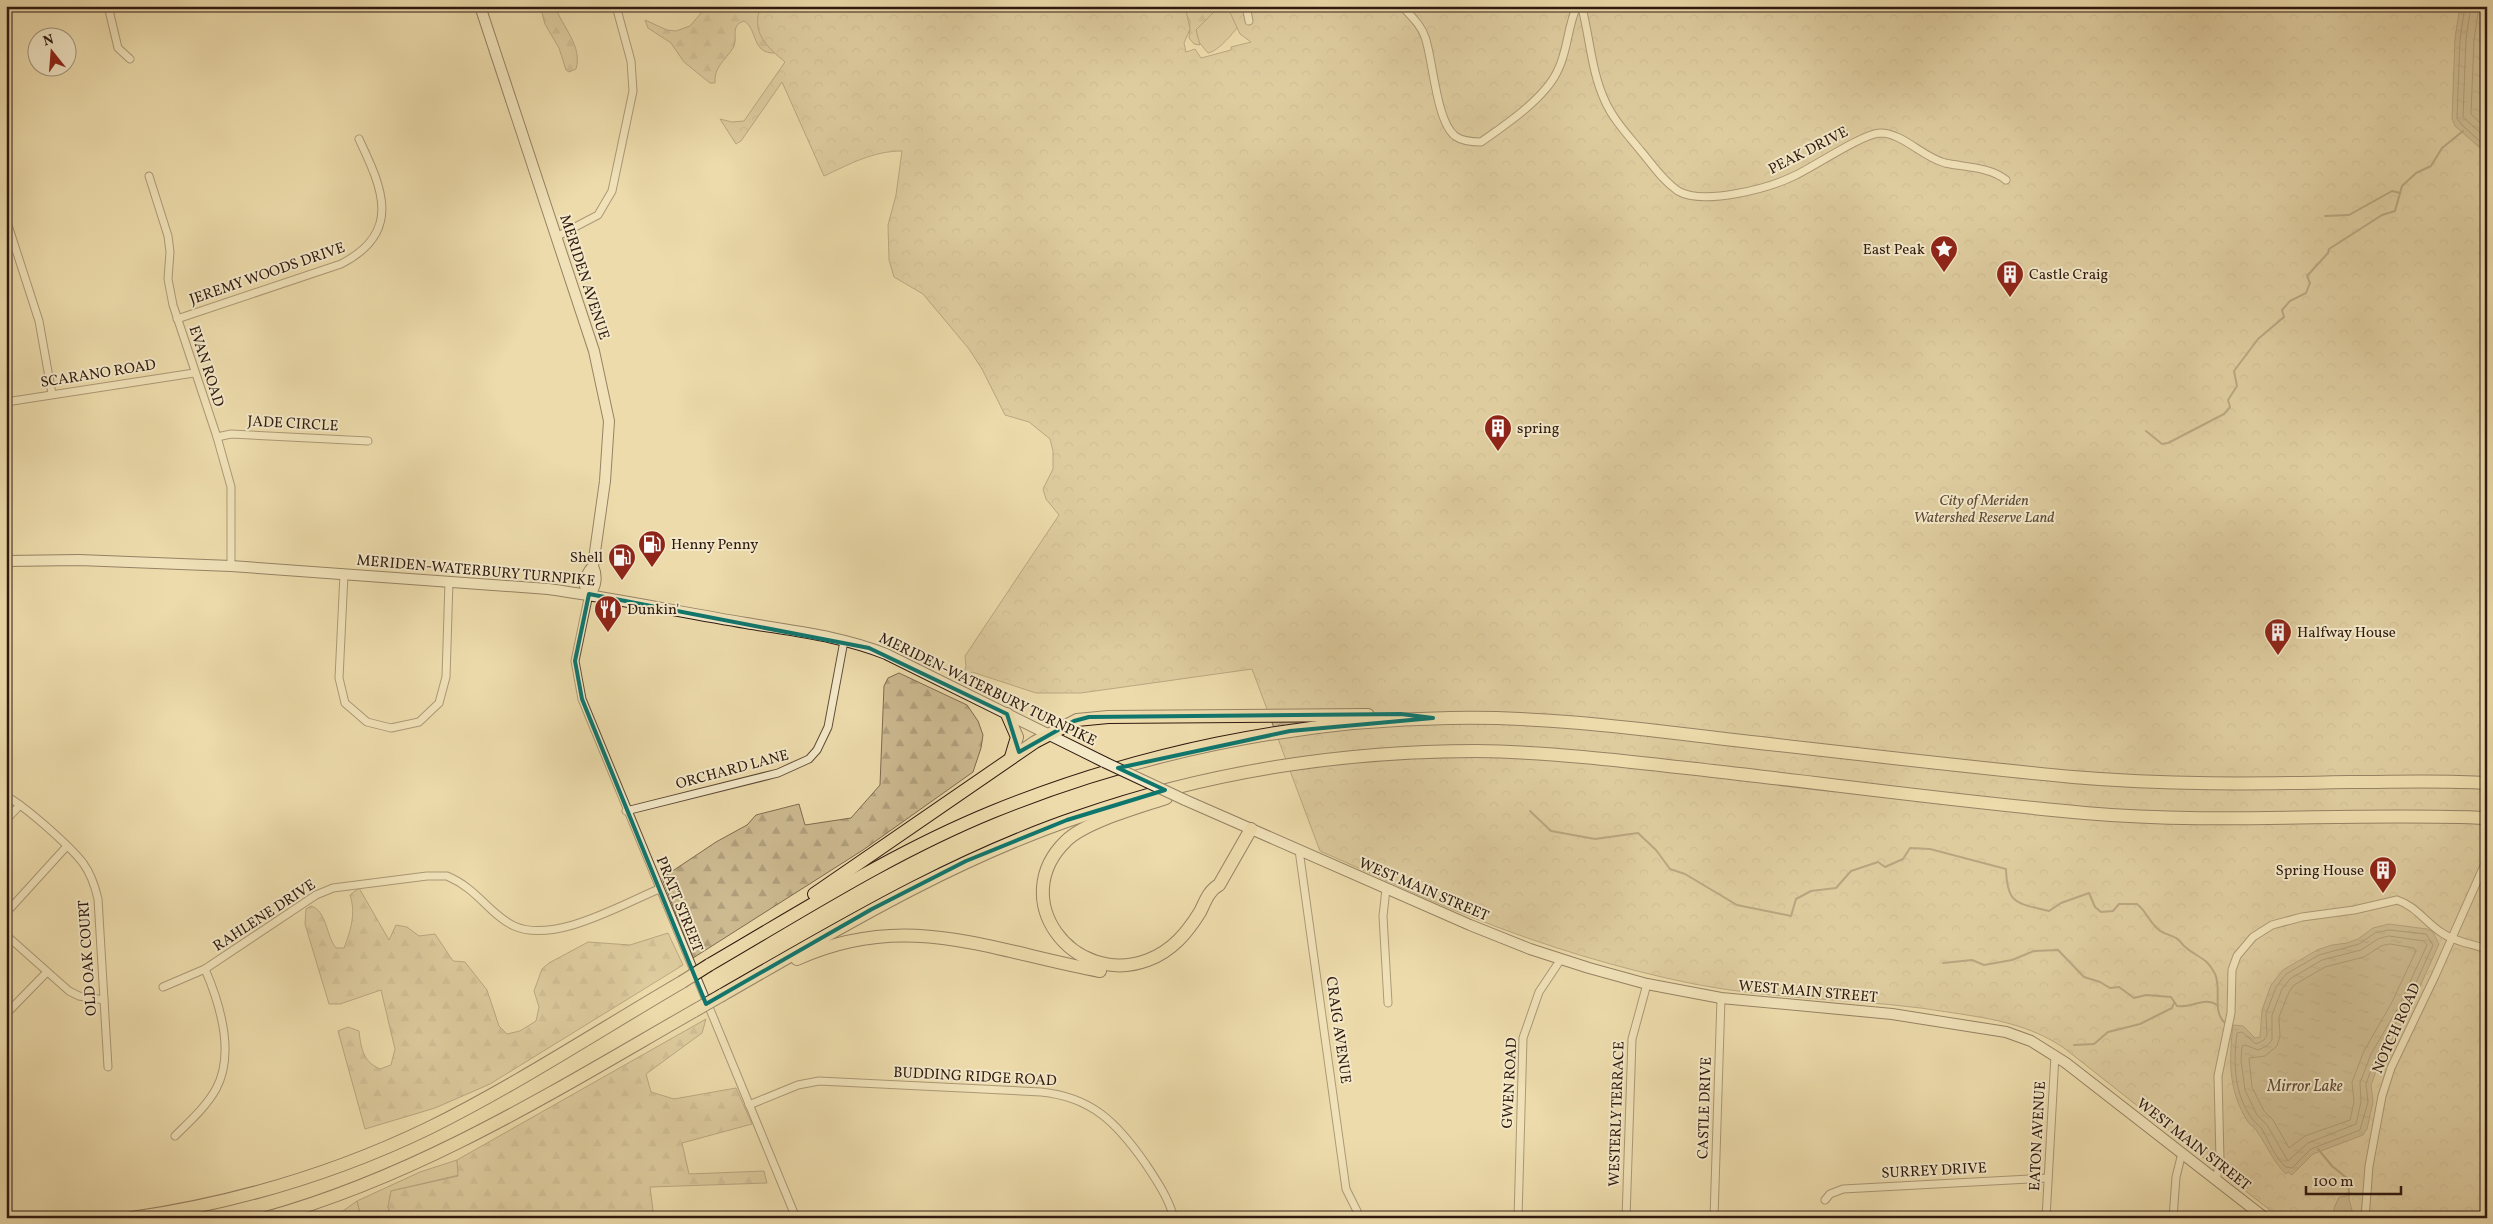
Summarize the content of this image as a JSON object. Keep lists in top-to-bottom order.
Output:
{
  "streets": {
    "main road": ["MERIDEN AVENUE", "MERIDEN-WATERBURY TURNPIKE", "WEST MAIN STREET"],
    "street": [
      "PEAK DRIVE",
      "JEREMY WOODS DRIVE",
      "EVAN ROAD",
      "SCARANO ROAD",
      "JADE CIRCLE",
      "ORCHARD LANE",
      "PRATT STREET",
      "RAHLENE DRIVE",
      "OLD OAK COURT",
      "NOTCH ROAD",
      "CRAIG AVENUE",
      "BUDDING RIDGE ROAD",
      "GWEN ROAD",
      "CASTLE DRIVE",
      "WESTERLY TERRACE",
      "EATON AVENUE",
      "SURREY DRIVE"
    ]
  },
  "crossings": [
    ["JEREMY WOODS DRIVE", "EVAN ROAD"],
    ["MERIDEN AVENUE", "MERIDEN-WATERBURY TURNPIKE"],
    ["MERIDEN AVENUE", "PRATT STREET"],
    ["EVAN ROAD", "SCARANO ROAD"],
    ["EVAN ROAD", "JADE CIRCLE"],
    ["EVAN ROAD", "MERIDEN-WATERBURY TURNPIKE"],
    ["MERIDEN-WATERBURY TURNPIKE", "ORCHARD LANE"],
    ["MERIDEN-WATERBURY TURNPIKE", "WEST MAIN STREET"],
    ["MERIDEN-WATERBURY TURNPIKE", "PRATT STREET"],
    ["MERIDEN-WATERBURY TURNPIKE", "CRAIG AVENUE"],
    ["ORCHARD LANE", "PRATT STREET"],
    ["WEST MAIN STREET", "GWEN ROAD"],
    ["WEST MAIN STREET", "CASTLE DRIVE"],
    ["WEST MAIN STREET", "WESTERLY TERRACE"],
    ["WEST MAIN STREET", "EATON AVENUE"],
    ["PRATT STREET", "RAHLENE DRIVE"],
    ["PRATT STREET", "BUDDING RIDGE ROAD"],
    ["EATON AVENUE", "SURREY DRIVE"]
  ],
  "water": ["Mirror Lake"],
  "parks": ["City of Meriden Watershed Reserve Land"],
  "places": {
    "place": ["East Peak"],
    "building": [
      "Castle Craig",
      "spring",
      "Halfway House",
      "Spring House"
    ],
    "fuel station": ["Henny Penny", "Shell"],
    "restaurant": ["Dunkin'"]
  },
  "scale_bar": "100 m",
  "north": "top"
}
